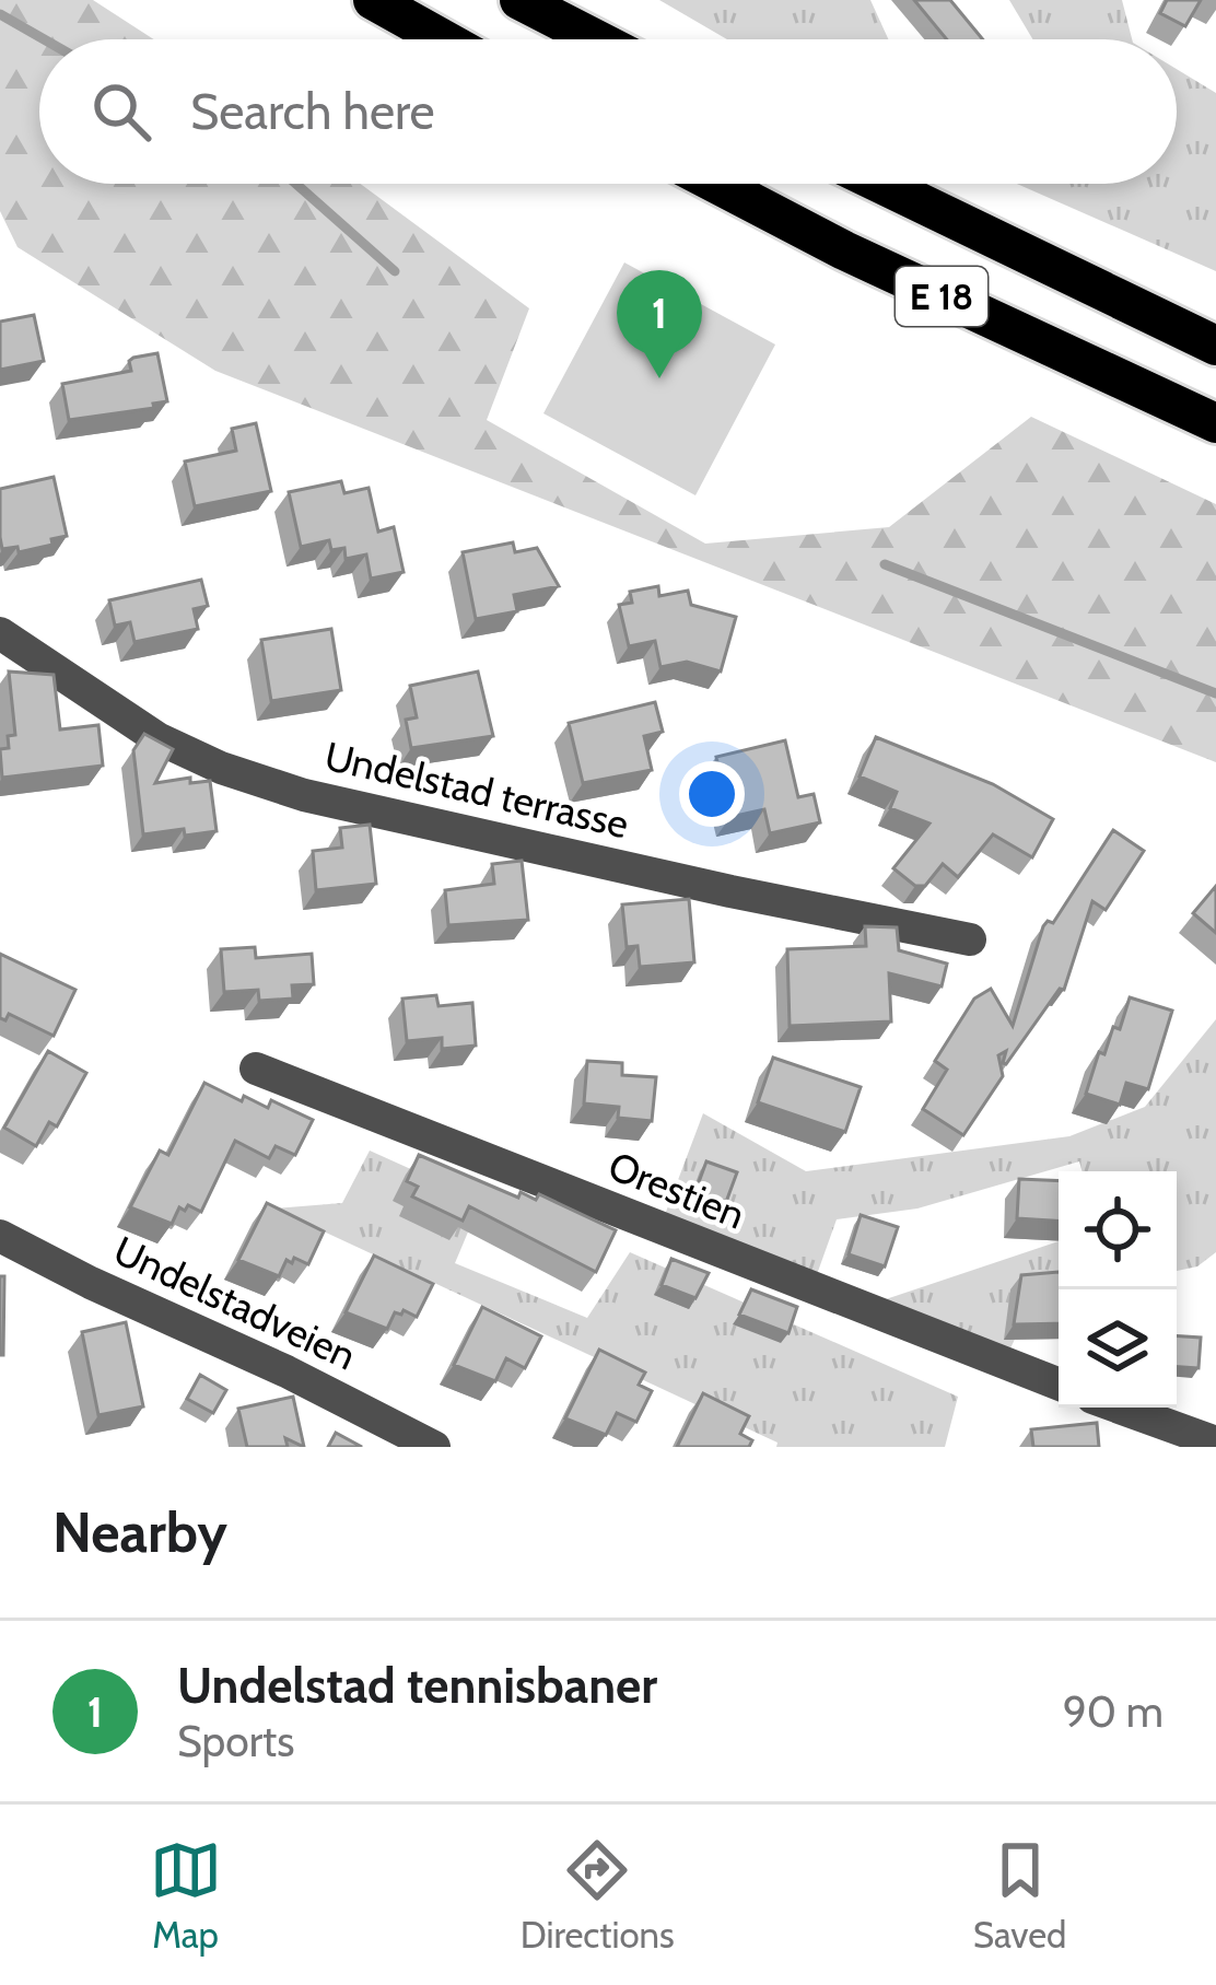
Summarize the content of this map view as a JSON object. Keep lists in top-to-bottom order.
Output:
{
  "streets": {
    "highway": ["E 18"],
    "street": ["Undelstad terrasse", "Orestien", "Undelstadveien"]
  },
  "page": {
    "search": "Search here",
    "pins": "1",
    "heading": "Nearby",
    "list": [
      {
        "mark": "1",
        "name": "Undelstad tennisbaner",
        "note": "Sports",
        "value": "90 m"
      }
    ],
    "nav": ["Map", "Directions", "Saved"]
  }
}
